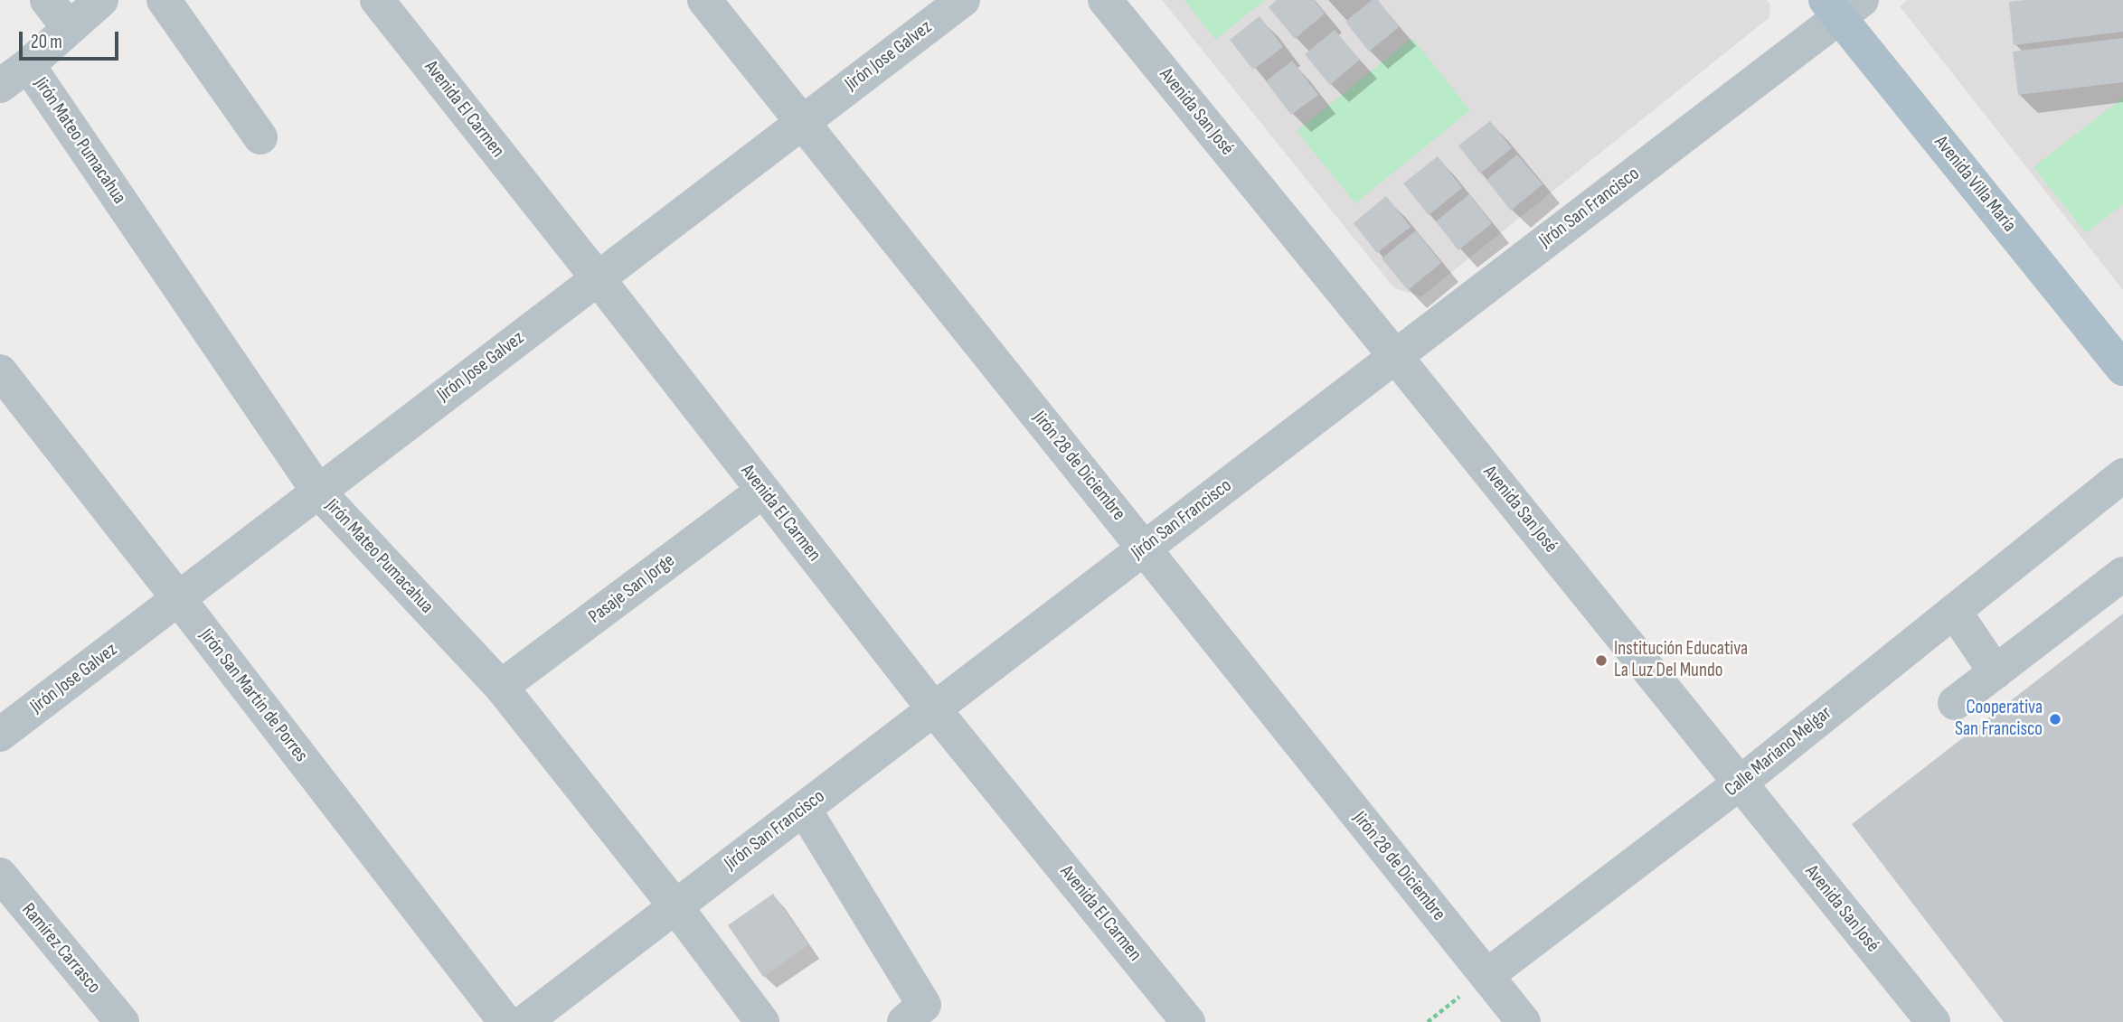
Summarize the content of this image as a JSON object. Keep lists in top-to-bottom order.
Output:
{
  "streets": {
    "main road": ["Avenida Villa María"],
    "street": [
      "Jirón Jose Galvez",
      "Avenida El Carmen",
      "Avenida San José",
      "Jirón Mateo Pumacahua",
      "Jirón San Francisco",
      "Jirón 28 de Diciembre",
      "Pasaje San Jorge",
      "Jirón San Martín de Porres",
      "Calle Mariano Melgar",
      "Ramírez Carrasco"
    ]
  },
  "crossings": [
    ["Jirón Jose Galvez", "Avenida El Carmen"],
    ["Jirón Jose Galvez", "Jirón Mateo Pumacahua"],
    ["Jirón Jose Galvez", "Jirón 28 de Diciembre"],
    ["Jirón Jose Galvez", "Jirón San Martín de Porres"],
    ["Avenida El Carmen", "Jirón San Francisco"],
    ["Avenida El Carmen", "Pasaje San Jorge"],
    ["Avenida San José", "Jirón San Francisco"],
    ["Avenida San José", "Calle Mariano Melgar"],
    ["Jirón Mateo Pumacahua", "Jirón San Francisco"],
    ["Jirón Mateo Pumacahua", "Pasaje San Jorge"],
    ["Avenida Villa María", "Jirón San Francisco"],
    ["Jirón San Francisco", "Jirón 28 de Diciembre"],
    ["Jirón 28 de Diciembre", "Calle Mariano Melgar"]
  ],
  "places": ["Institución Educativa La Luz Del Mundo", "Cooperativa San Francisco"],
  "scale_bar": "20 m"
}
